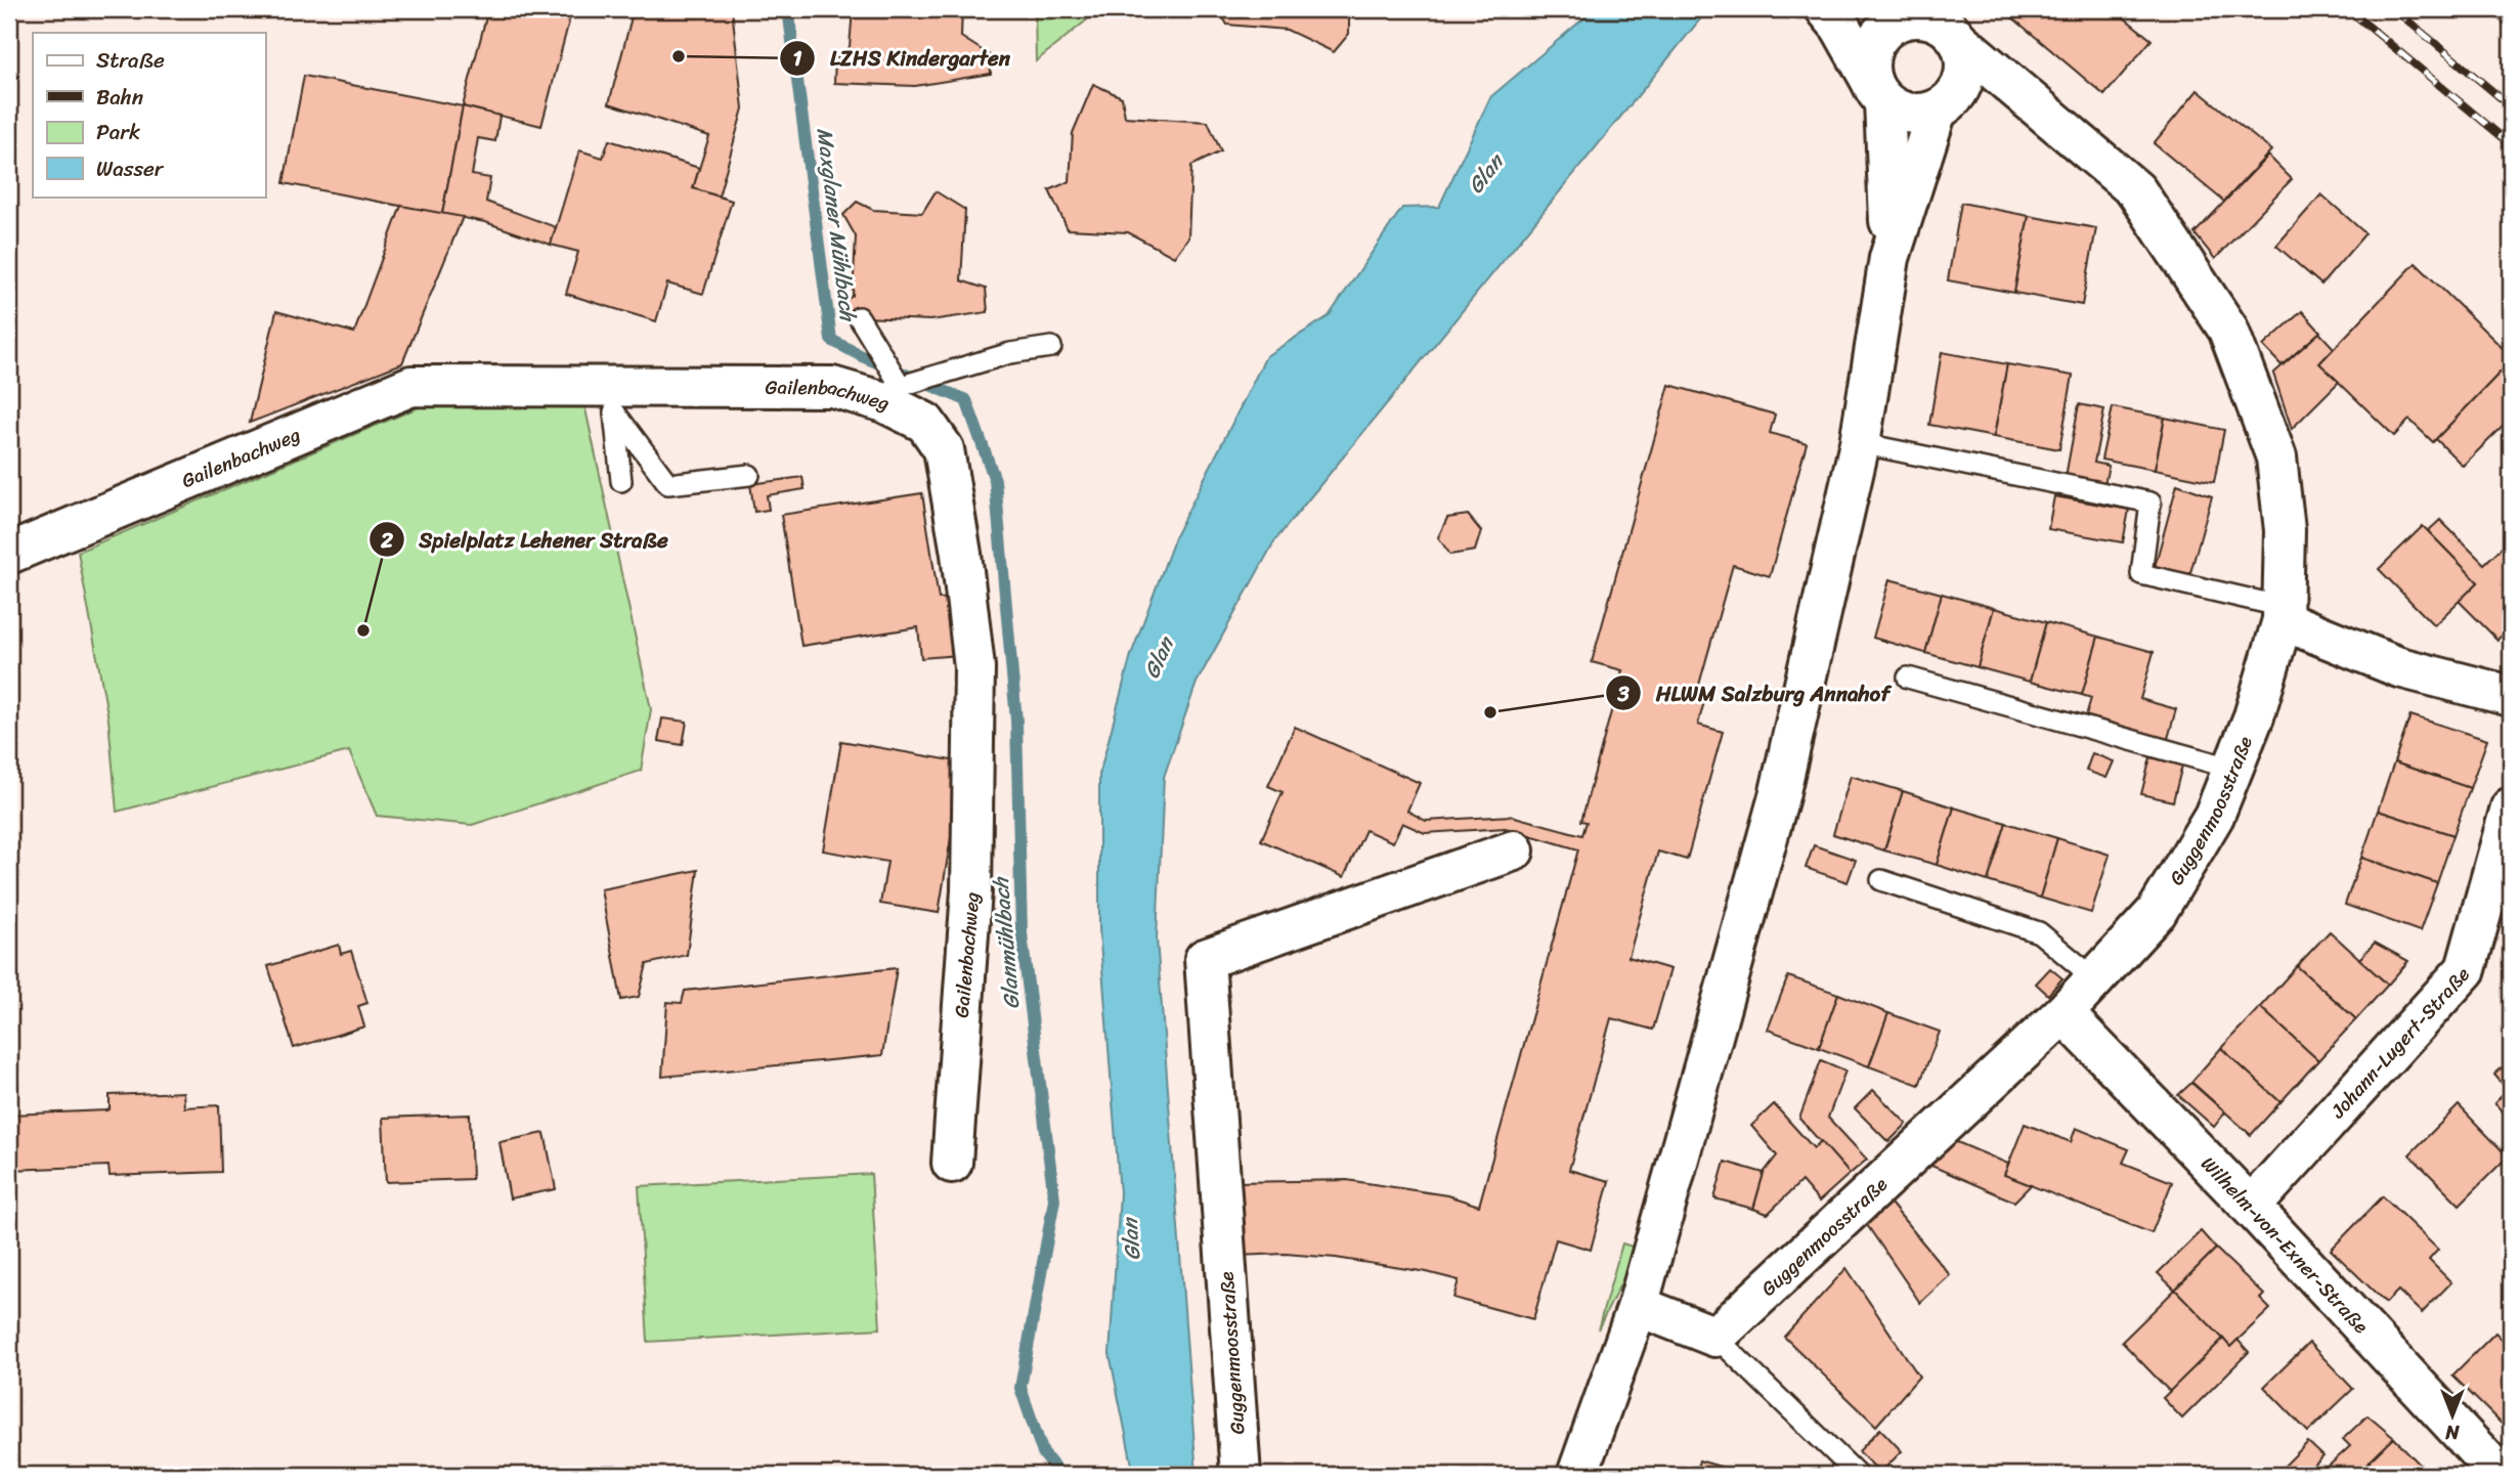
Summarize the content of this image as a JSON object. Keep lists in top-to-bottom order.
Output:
{
  "streets": {
    "street": [
      "Gailenbachweg",
      "Guggenmoosstraße",
      "Johann-Lugert-Straße",
      "Wilhelm-von-Exner-Straße"
    ]
  },
  "crossings": [
    ["Guggenmoosstraße", "Wilhelm-von-Exner-Straße"],
    ["Johann-Lugert-Straße", "Wilhelm-von-Exner-Straße"]
  ],
  "water": ["Glan", "Maxglaner Mühlbach", "Glanmühlbach"],
  "places": ["LZHS Kindergarten", "Spielplatz Lehener Straße", "HLWM Salzburg Annahof"],
  "legend": [
    "Straße",
    "Bahn",
    "Park",
    "Wasser"
  ],
  "north": "bottom"
}
